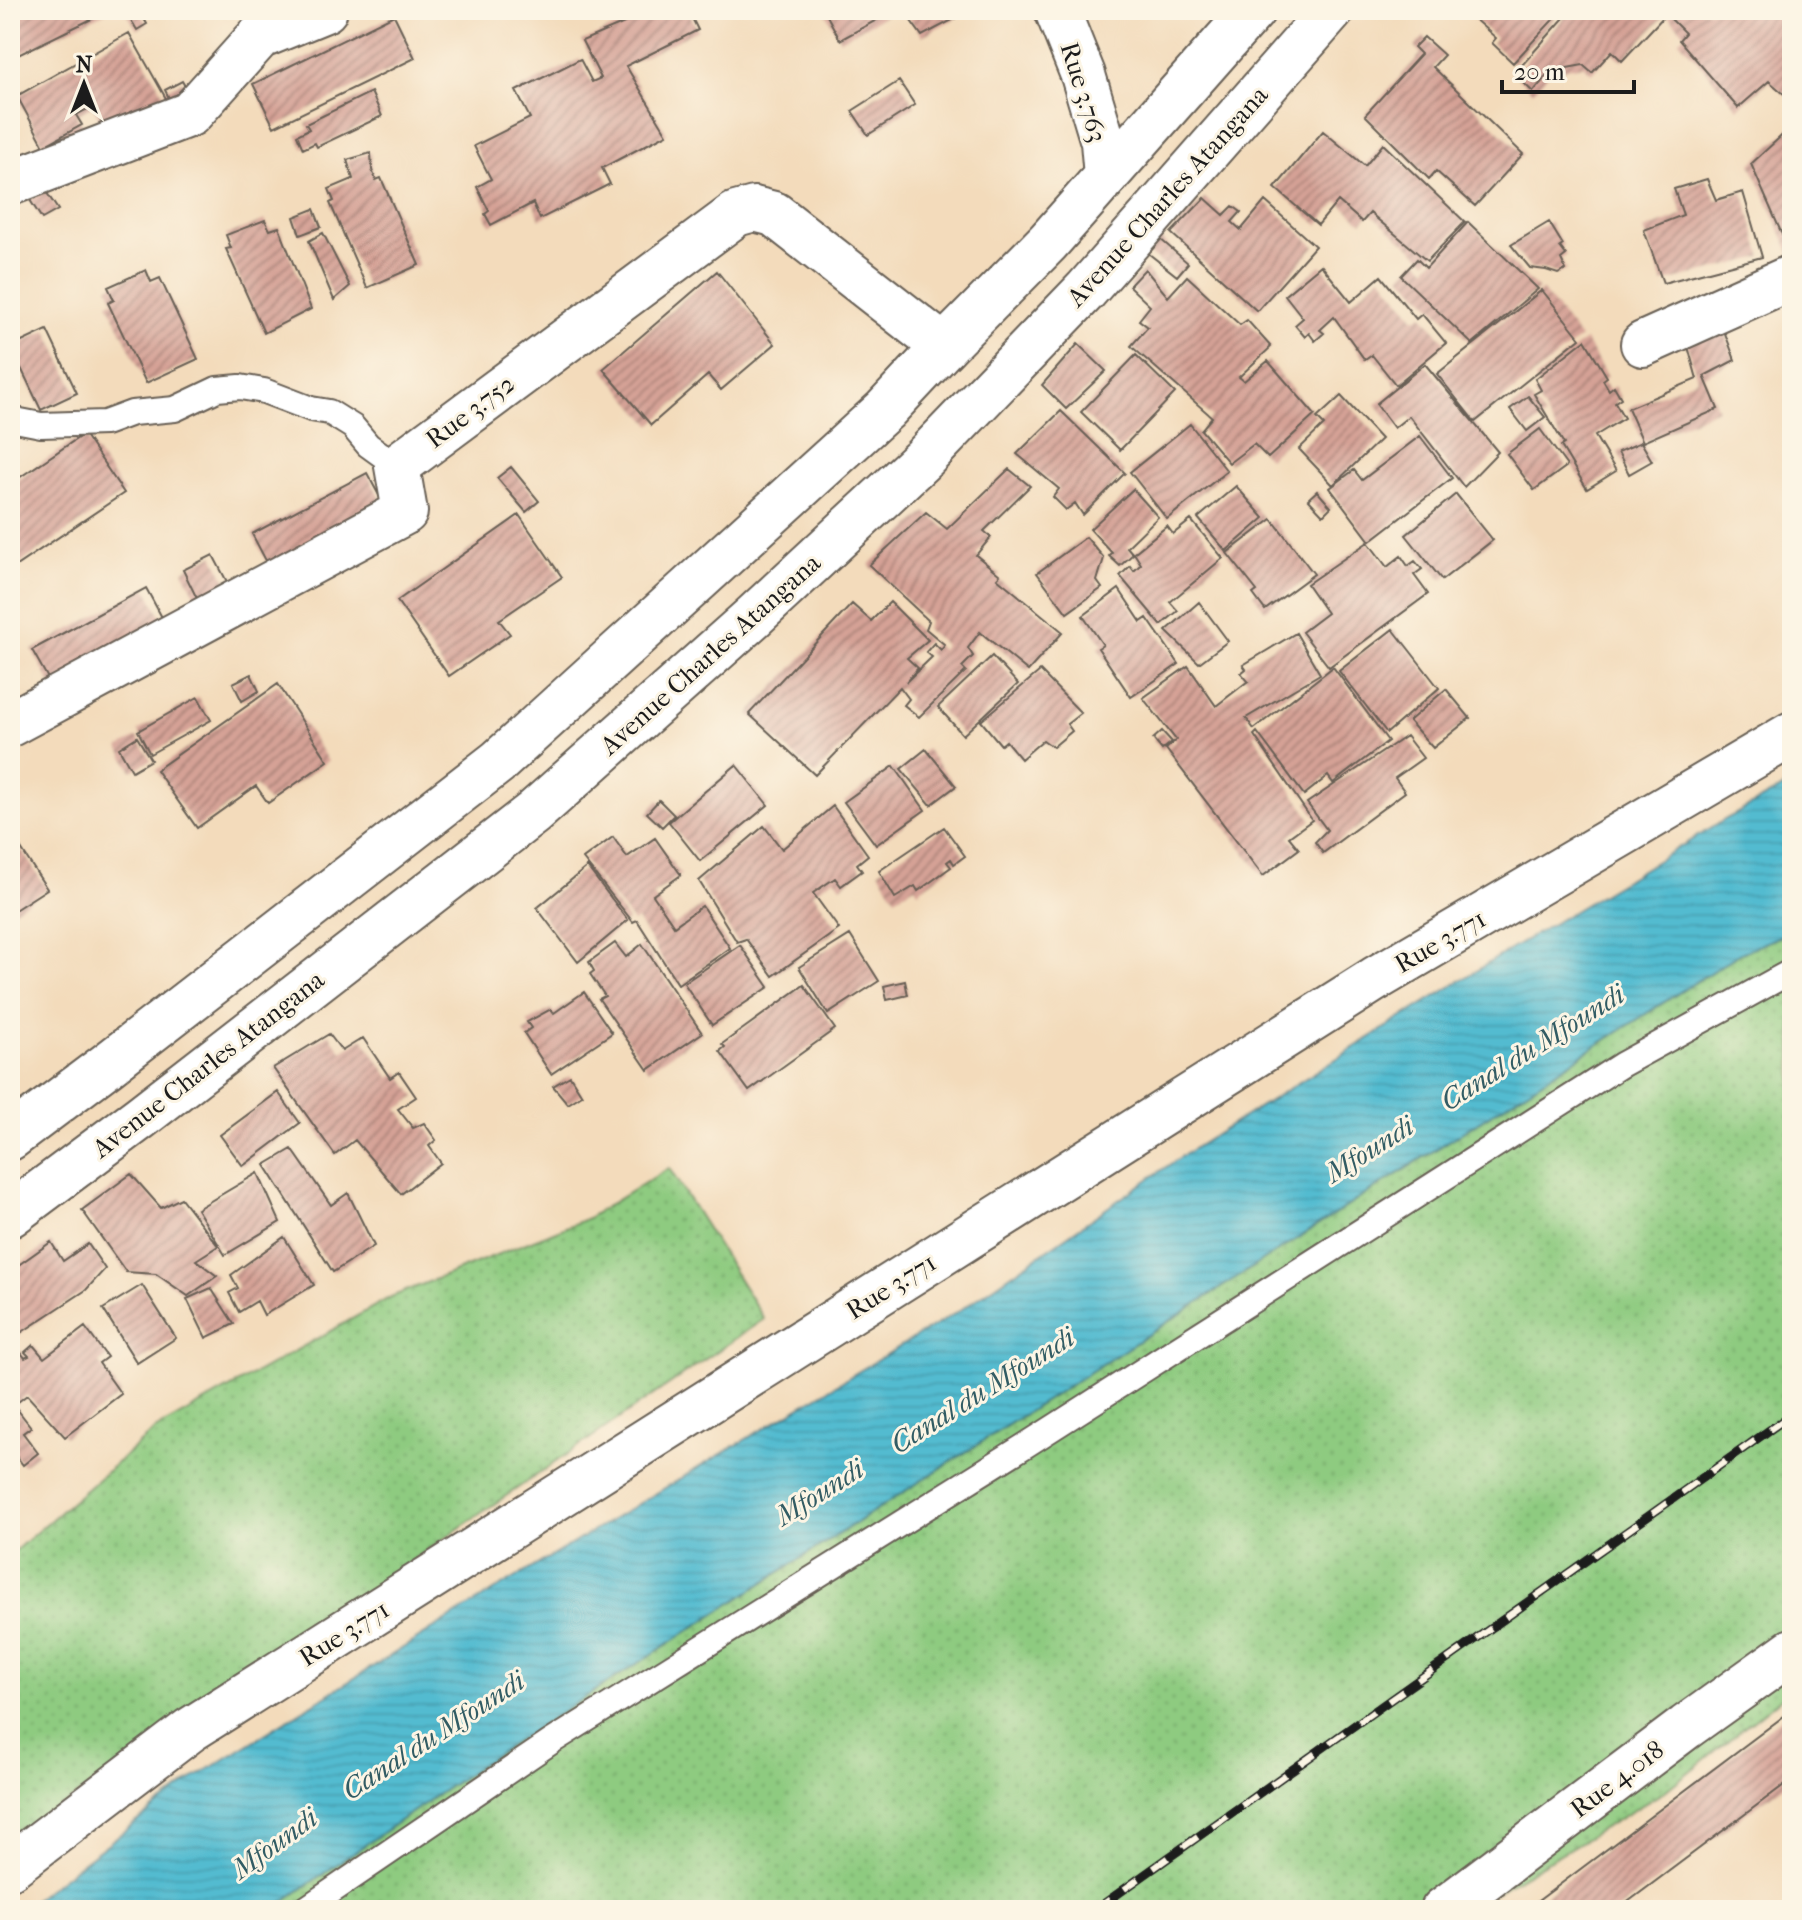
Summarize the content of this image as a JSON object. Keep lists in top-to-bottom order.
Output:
{
  "streets": {
    "main road": [
      "Rue 3.763",
      "Avenue Charles Atangana",
      "Rue 3.752",
      "Rue 3.771",
      "Rue 4.018"
    ]
  },
  "water": ["Canal du Mfoundi", "Mfoundi"],
  "scale_bar": "20 m",
  "north": "top"
}
